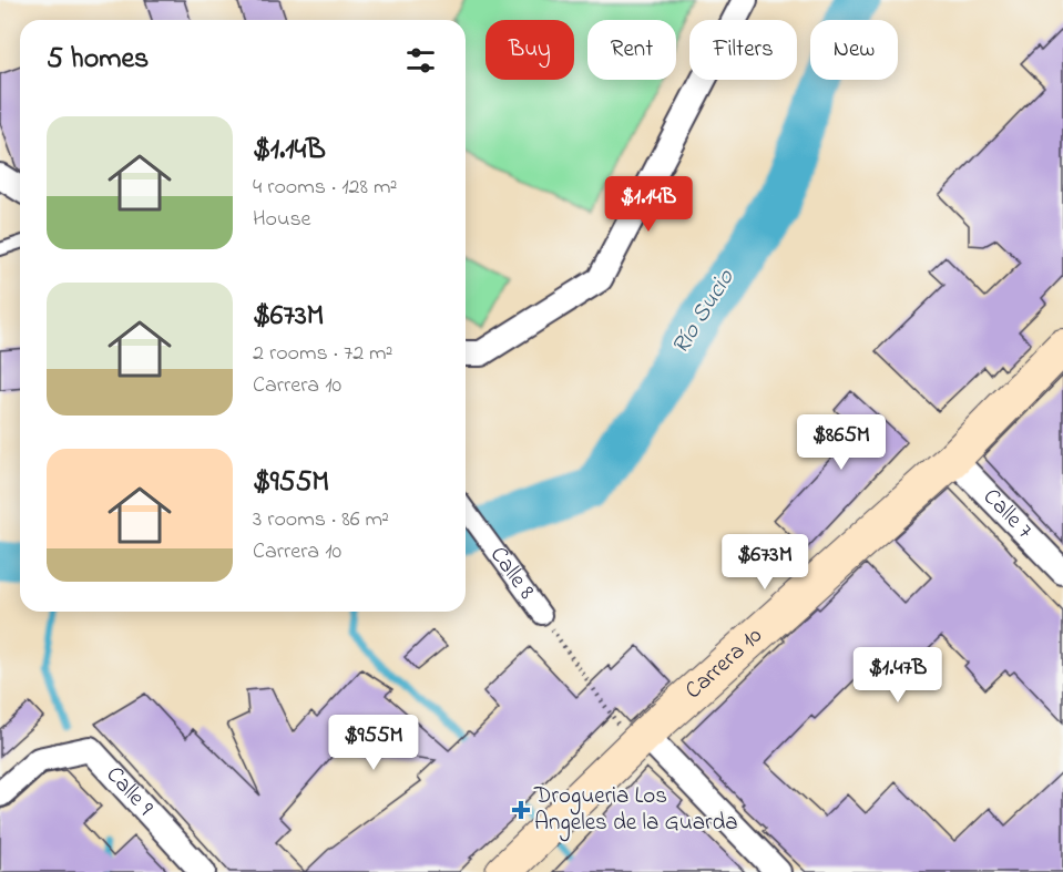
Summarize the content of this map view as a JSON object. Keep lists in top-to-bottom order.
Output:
{
  "streets": {
    "main road": ["Carrera 10"],
    "street": ["Calle 7", "Calle 8", "Calle 9"]
  },
  "crossings": [
    ["Calle 7", "Carrera 10"]
  ],
  "water": ["Río Sucio"],
  "places": {
    "health": ["Drogueria Los Angeles de la Guarda"]
  },
  "page": {
    "chip": [
      "Buy",
      "Rent",
      "Filters",
      "New"
    ],
    "heading": "5 homes",
    "list": [
      {
        "name": "$1.14B",
        "note": "4 rooms · 128 m² · House"
      },
      {
        "name": "$673M",
        "note": "2 rooms · 72 m² · Carrera 10"
      },
      {
        "name": "$955M",
        "note": "3 rooms · 86 m² · Carrera 10"
      }
    ],
    "price": [
      "$1.14B",
      "$865M",
      "$673M",
      "$1.47B",
      "$955M"
    ]
  }
}
